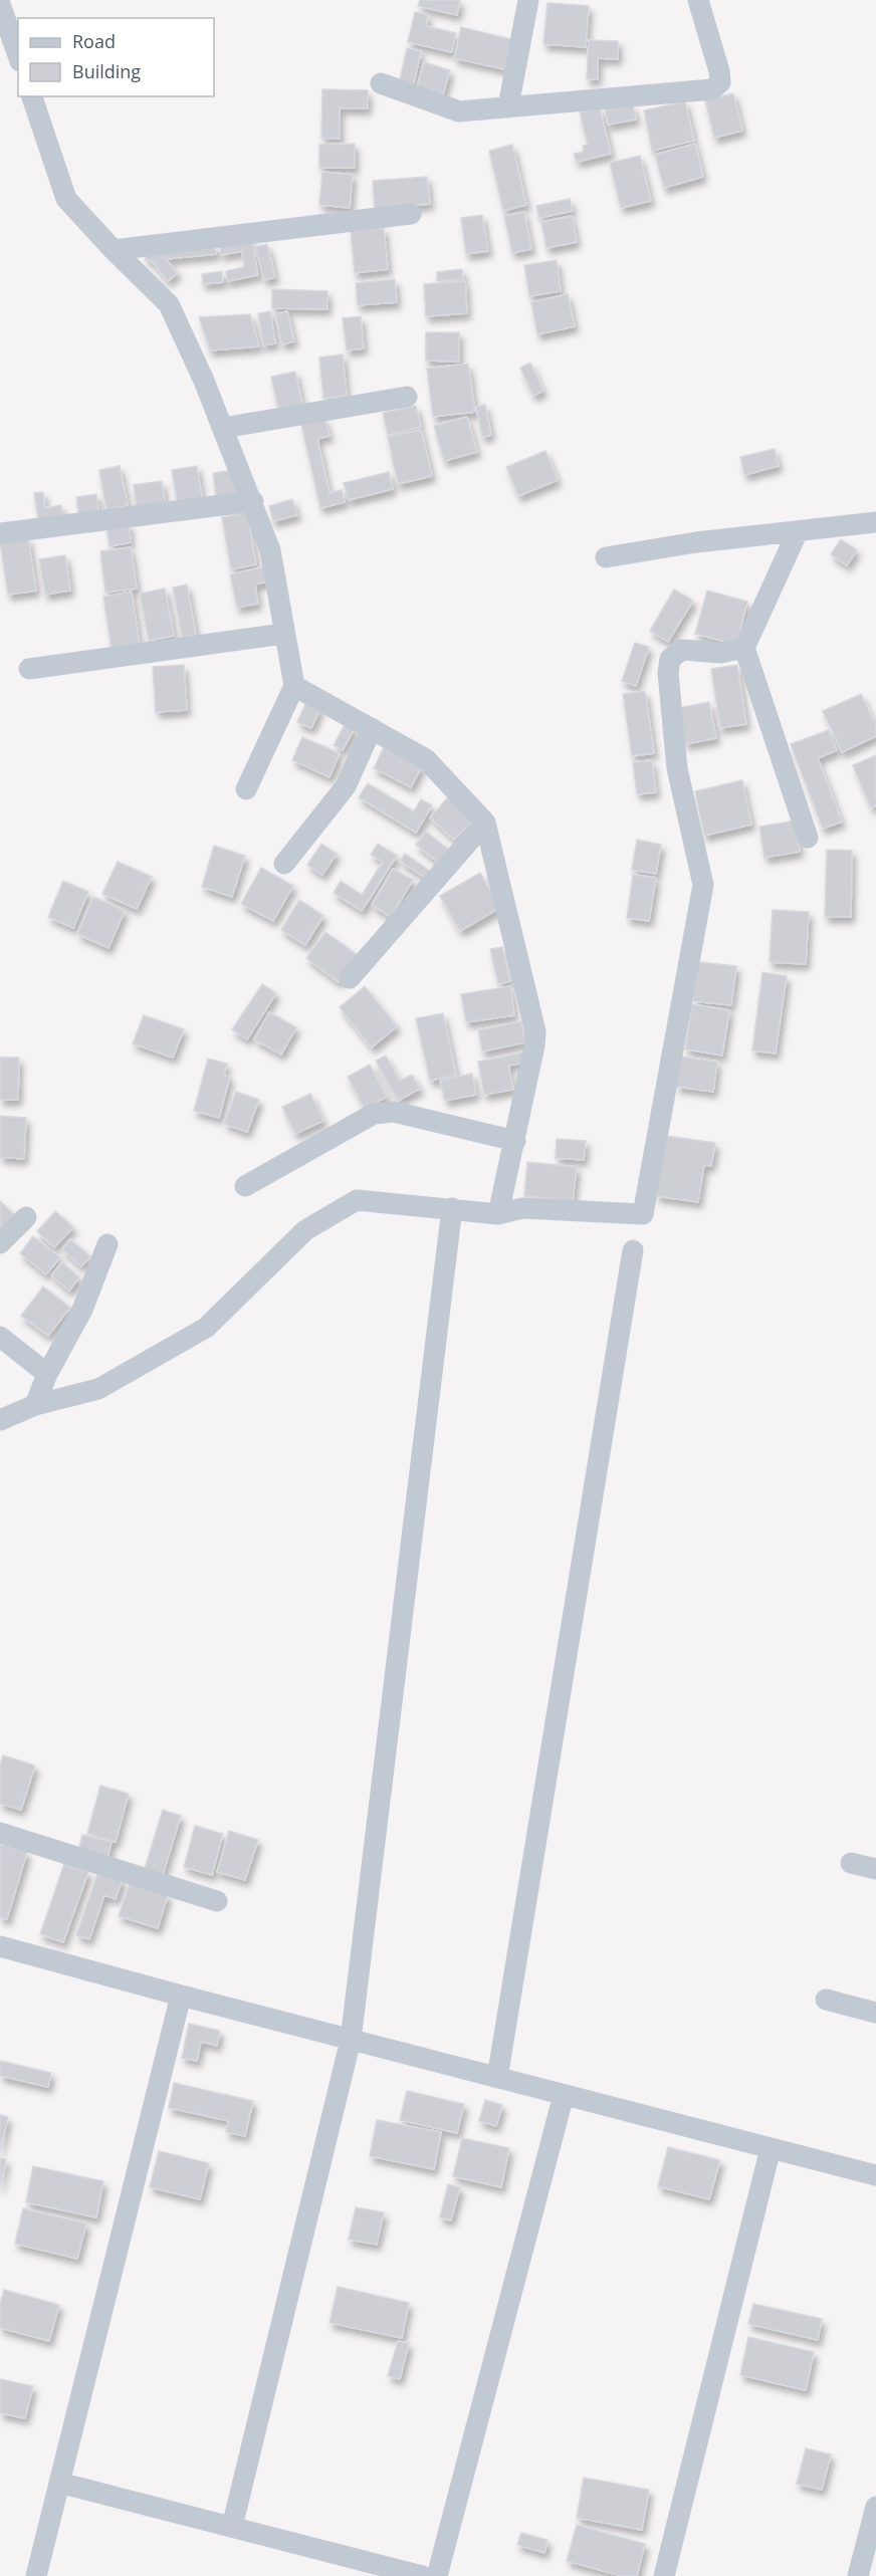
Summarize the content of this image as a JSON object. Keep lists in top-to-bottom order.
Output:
{
  "legend": ["Road", "Building"]
}
